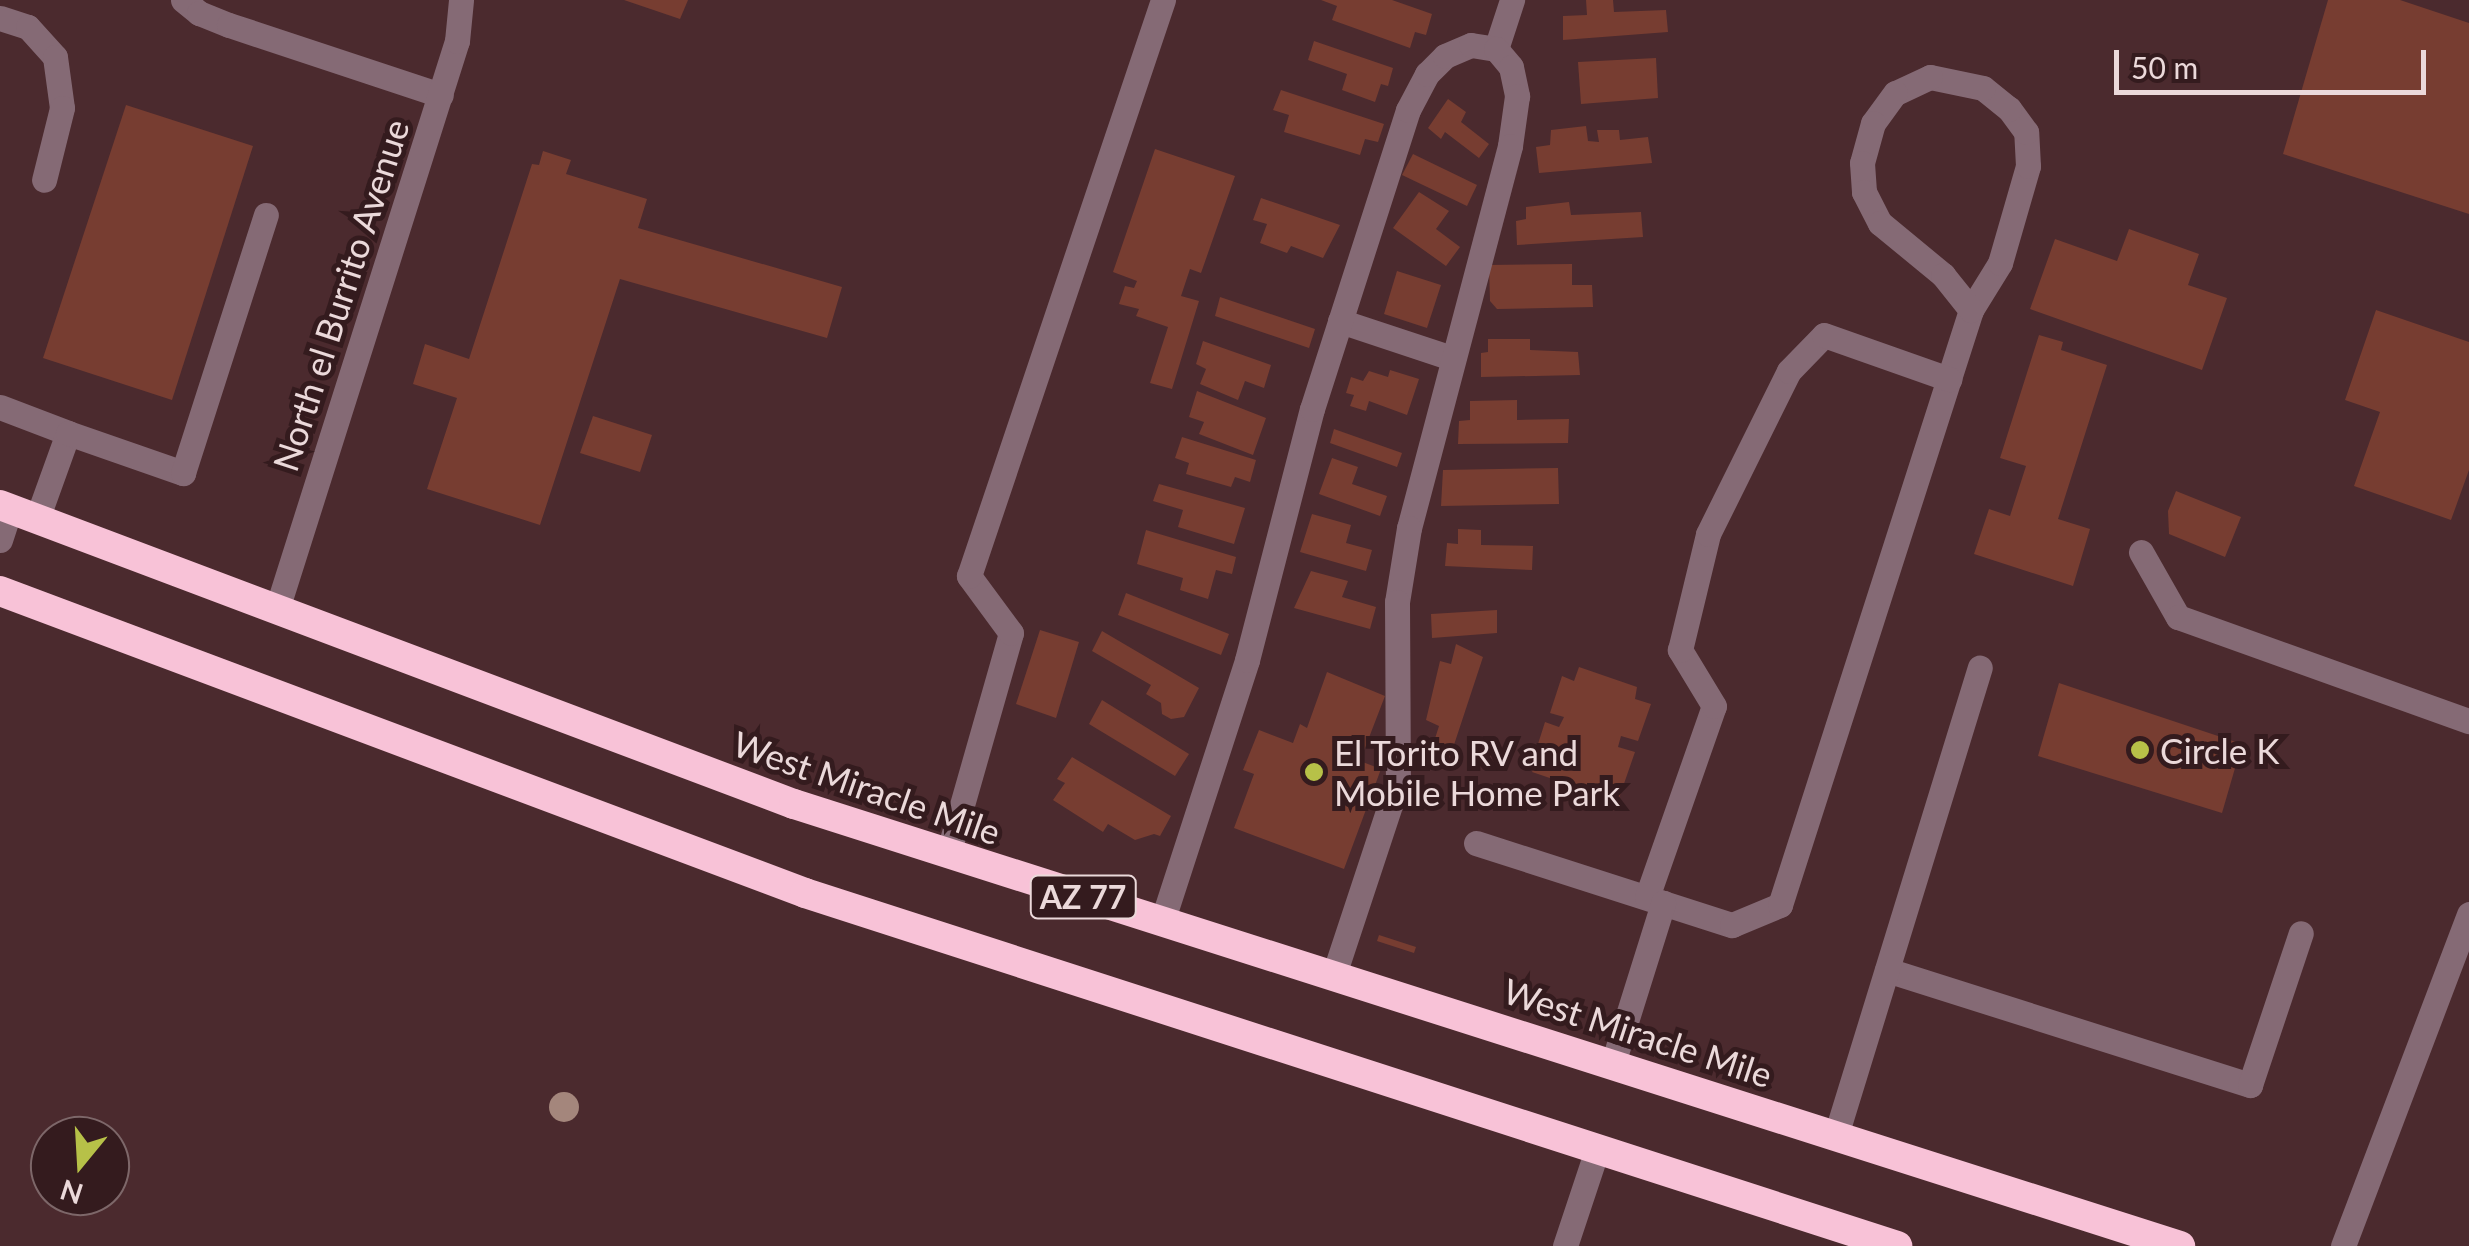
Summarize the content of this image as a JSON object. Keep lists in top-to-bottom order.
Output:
{
  "streets": {
    "highway": ["West Miracle Mile", "AZ 77"],
    "street": ["North el Burrito Avenue"]
  },
  "crossings": [
    ["North el Burrito Avenue", "West Miracle Mile"]
  ],
  "places": ["Circle K", "El Torito RV and Mobile Home Park"],
  "scale_bar": "50 m",
  "north": "bottom"
}
